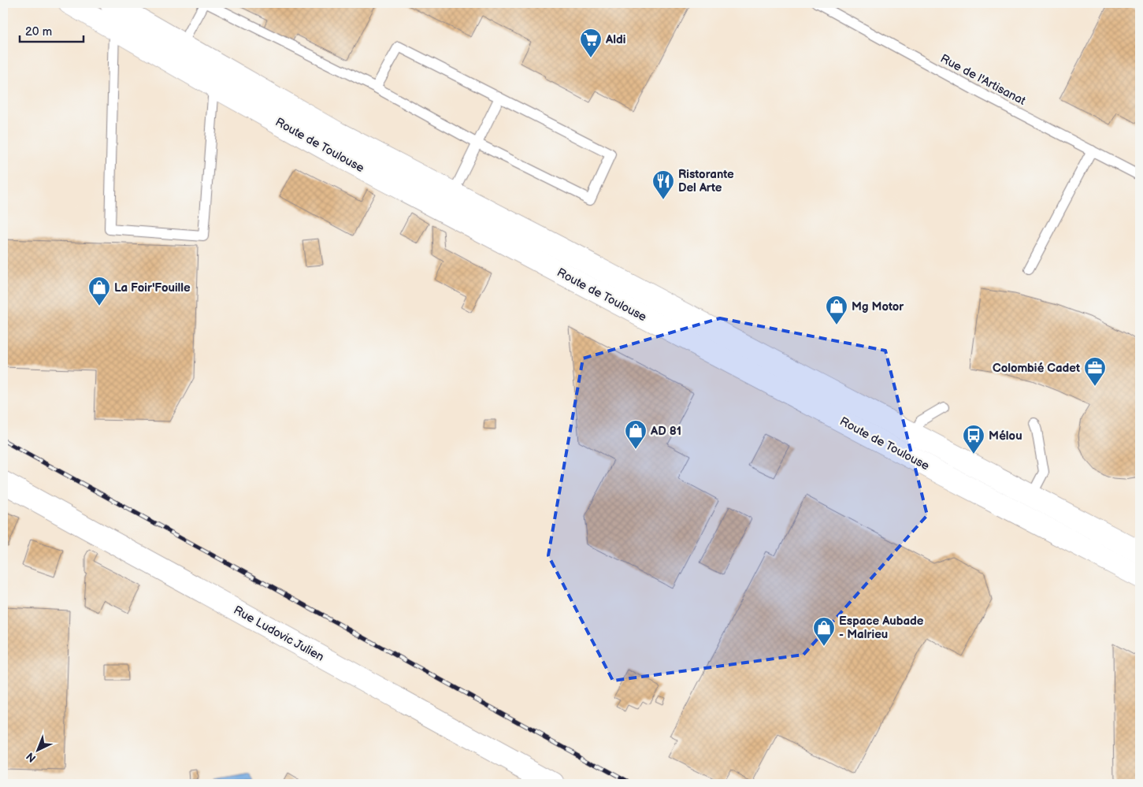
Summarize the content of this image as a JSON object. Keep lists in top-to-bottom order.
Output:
{
  "streets": {
    "main road": ["Route de Toulouse", "Rue Ludovic Julien"],
    "lane": ["Rue de l'Artisanat"]
  },
  "places": {
    "supermarket": ["Aldi"],
    "restaurant": ["Ristorante Del Arte"],
    "shop": [
      "La Foir'Fouille",
      "Mg Motor",
      "AD 81",
      "Espace Aubade - Malrieu"
    ],
    "office": ["Colombié Cadet"],
    "bus stop": ["Mélou"]
  },
  "scale_bar": "20 m",
  "north": "bottom left"
}
